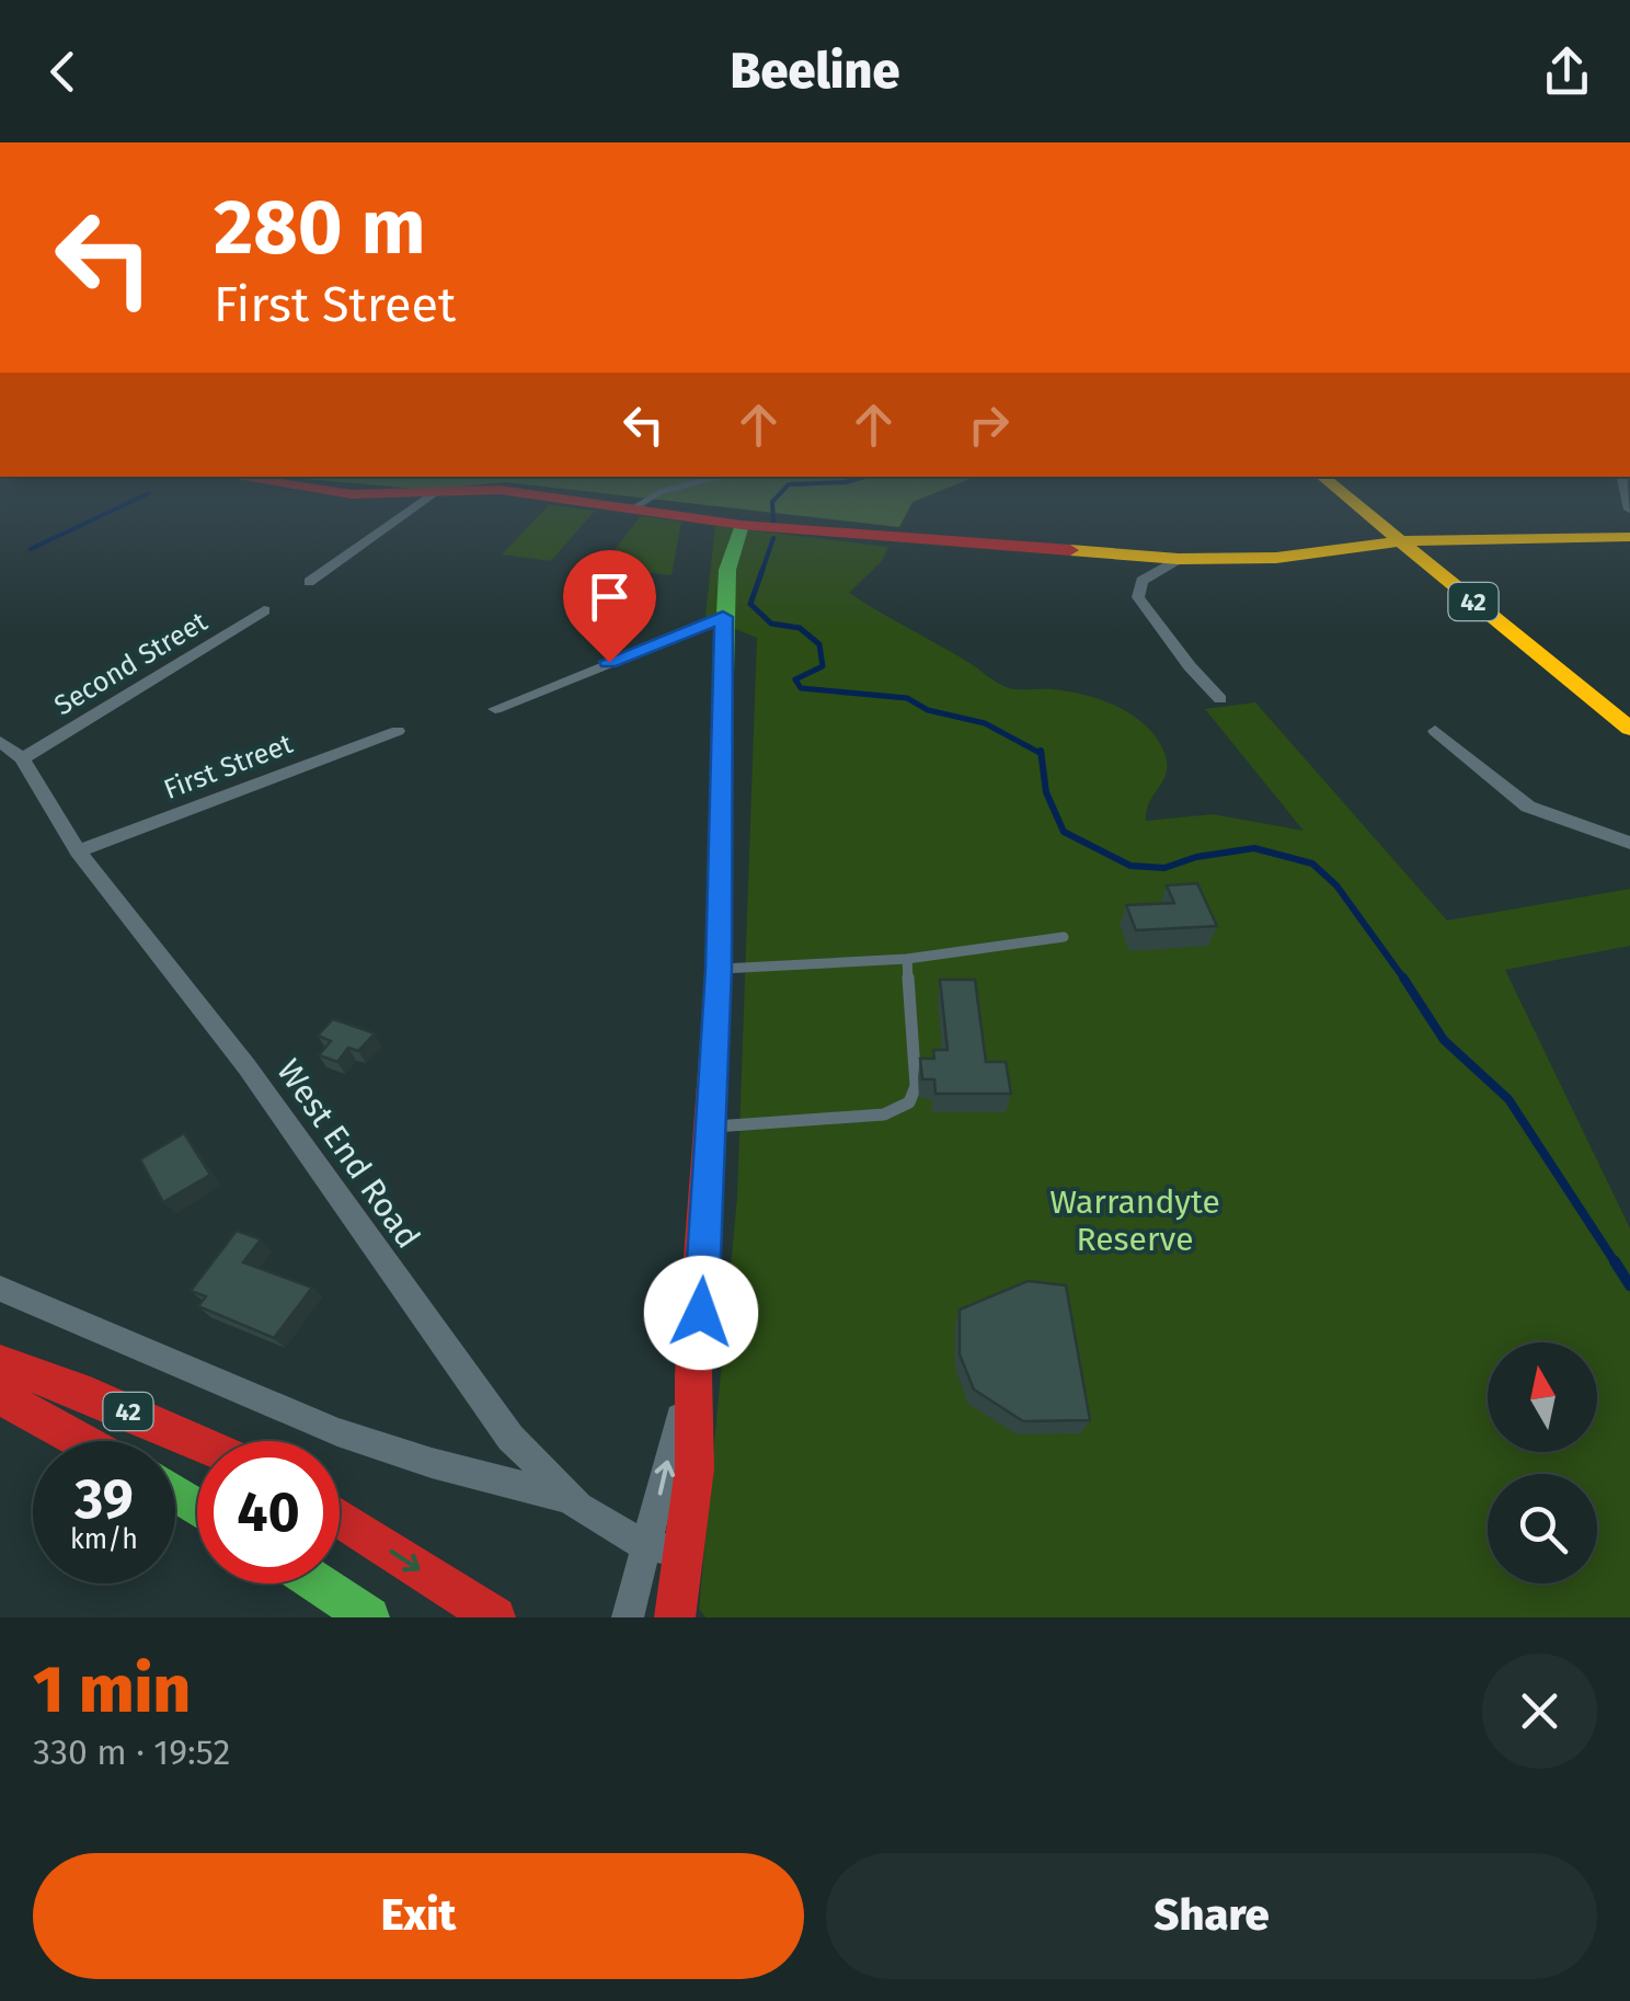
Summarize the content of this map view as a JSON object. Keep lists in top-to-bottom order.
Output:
{
  "streets": {
    "street": [
      "42",
      "Second Street",
      "First Street",
      "West End Road"
    ]
  },
  "crossings": [
    ["Second Street", "West End Road"],
    ["First Street", "West End Road"]
  ],
  "parks": ["Warrandyte Reserve"],
  "north": "top",
  "page": {
    "header": "Beeline",
    "turn": ["280 m", "First Street"],
    "speed": "39 km/h",
    "limit": "40",
    "heading": ["1 min", "330 m · 19:52"],
    "buttons": ["Exit", "Share"]
  }
}
